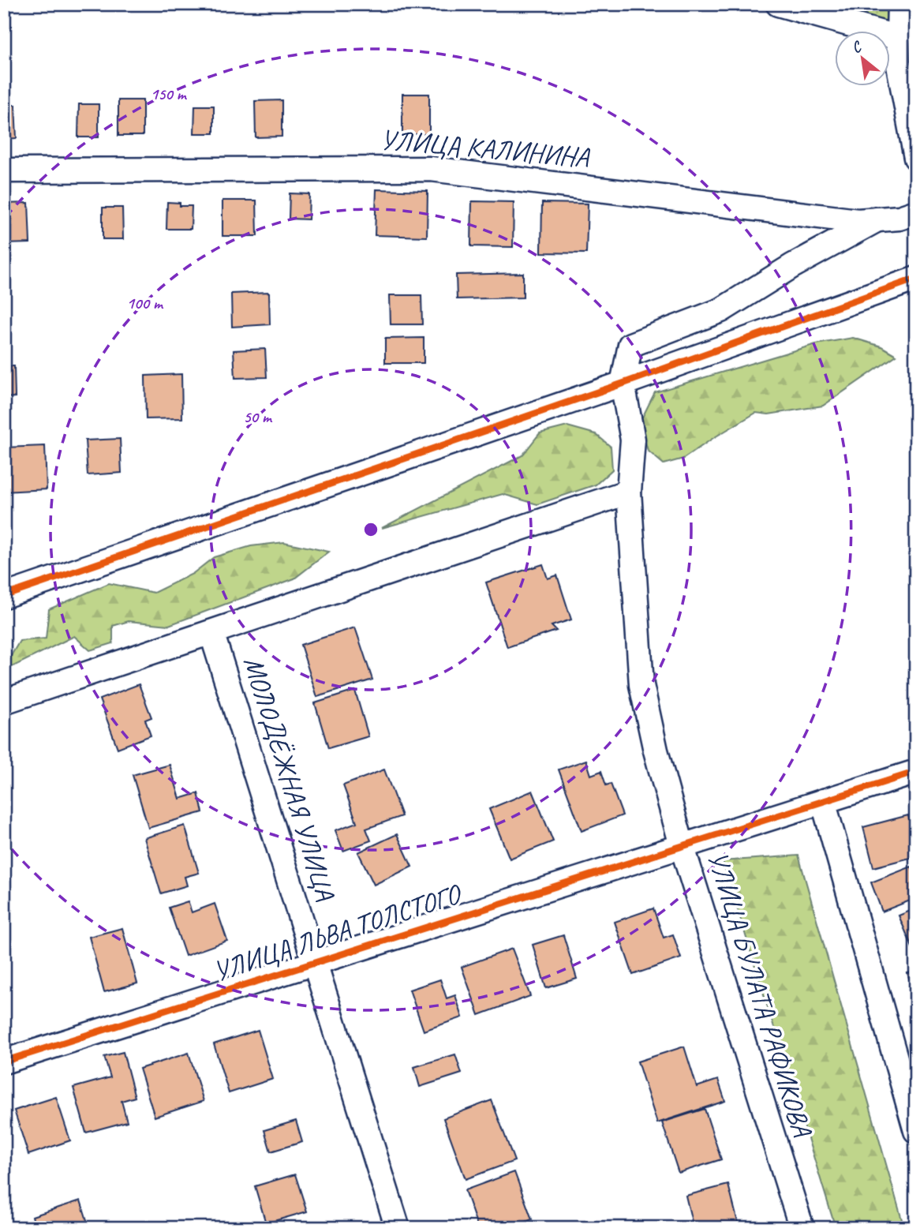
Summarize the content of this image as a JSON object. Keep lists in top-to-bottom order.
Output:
{
  "streets": {
    "street": [
      "УЛИЦА КАЛИНИНА",
      "МОЛОДЁЖНАЯ УЛИЦА",
      "УЛИЦА ЛЬВА ТОЛСТОГО",
      "УЛИЦА БУЛАТА РАФИКОВА"
    ]
  },
  "crossings": [
    ["МОЛОДЁЖНАЯ УЛИЦА", "УЛИЦА ЛЬВА ТОЛСТОГО"],
    ["УЛИЦА ЛЬВА ТОЛСТОГО", "УЛИЦА БУЛАТА РАФИКОВА"]
  ],
  "north": "top left",
  "rings": ["150 m", "100 m", "50 m"]
}
